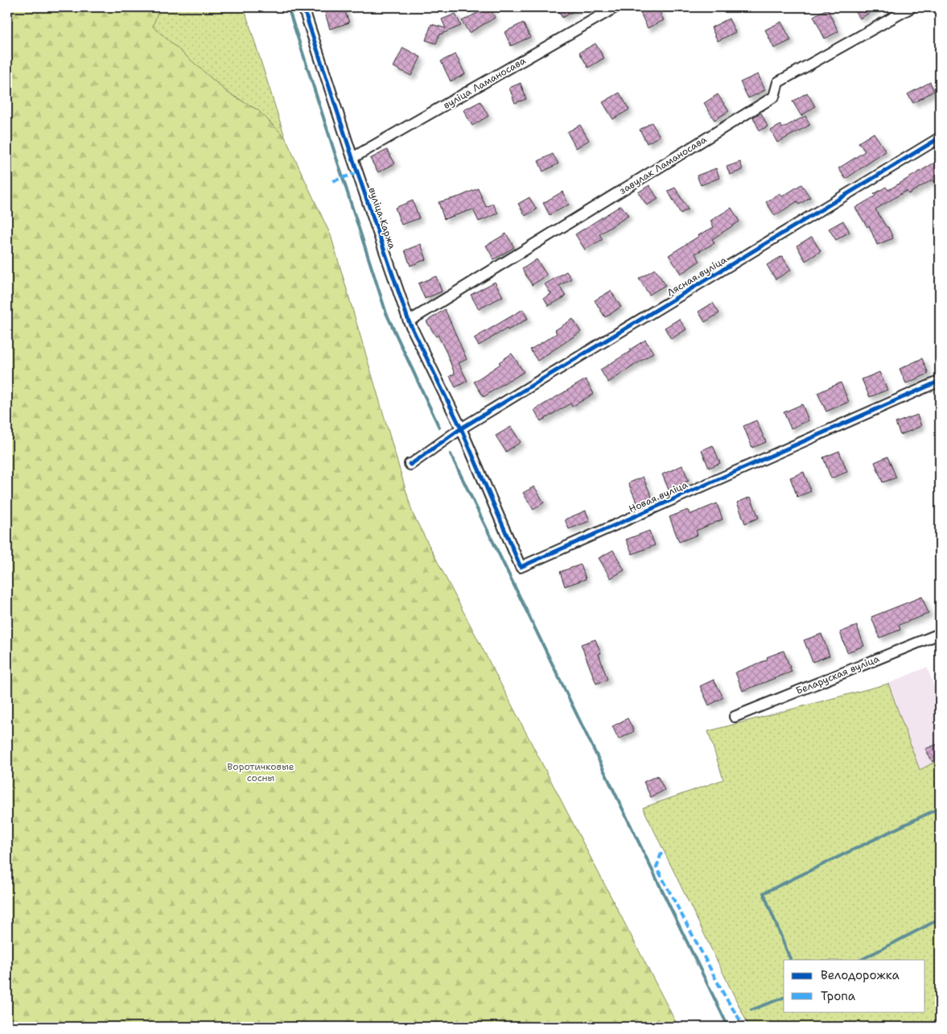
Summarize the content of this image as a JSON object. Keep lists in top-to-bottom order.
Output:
{
  "streets": {
    "street": [
      "вуліца Ламаносава",
      "завулак Ламаносава",
      "вуліца Каржа",
      "Лясная вуліца",
      "Новая вуліца",
      "Беларуская вуліца"
    ]
  },
  "crossings": [
    ["вуліца Ламаносава", "вуліца Каржа"],
    ["завулак Ламаносава", "вуліца Каржа"],
    ["вуліца Каржа", "Лясная вуліца"],
    ["вуліца Каржа", "Новая вуліца"],
    ["Лясная вуліца", "Новая вуліца"]
  ],
  "parks": ["Воротичковые сосны"],
  "legend": ["Велодорожка", "Тропа"]
}
